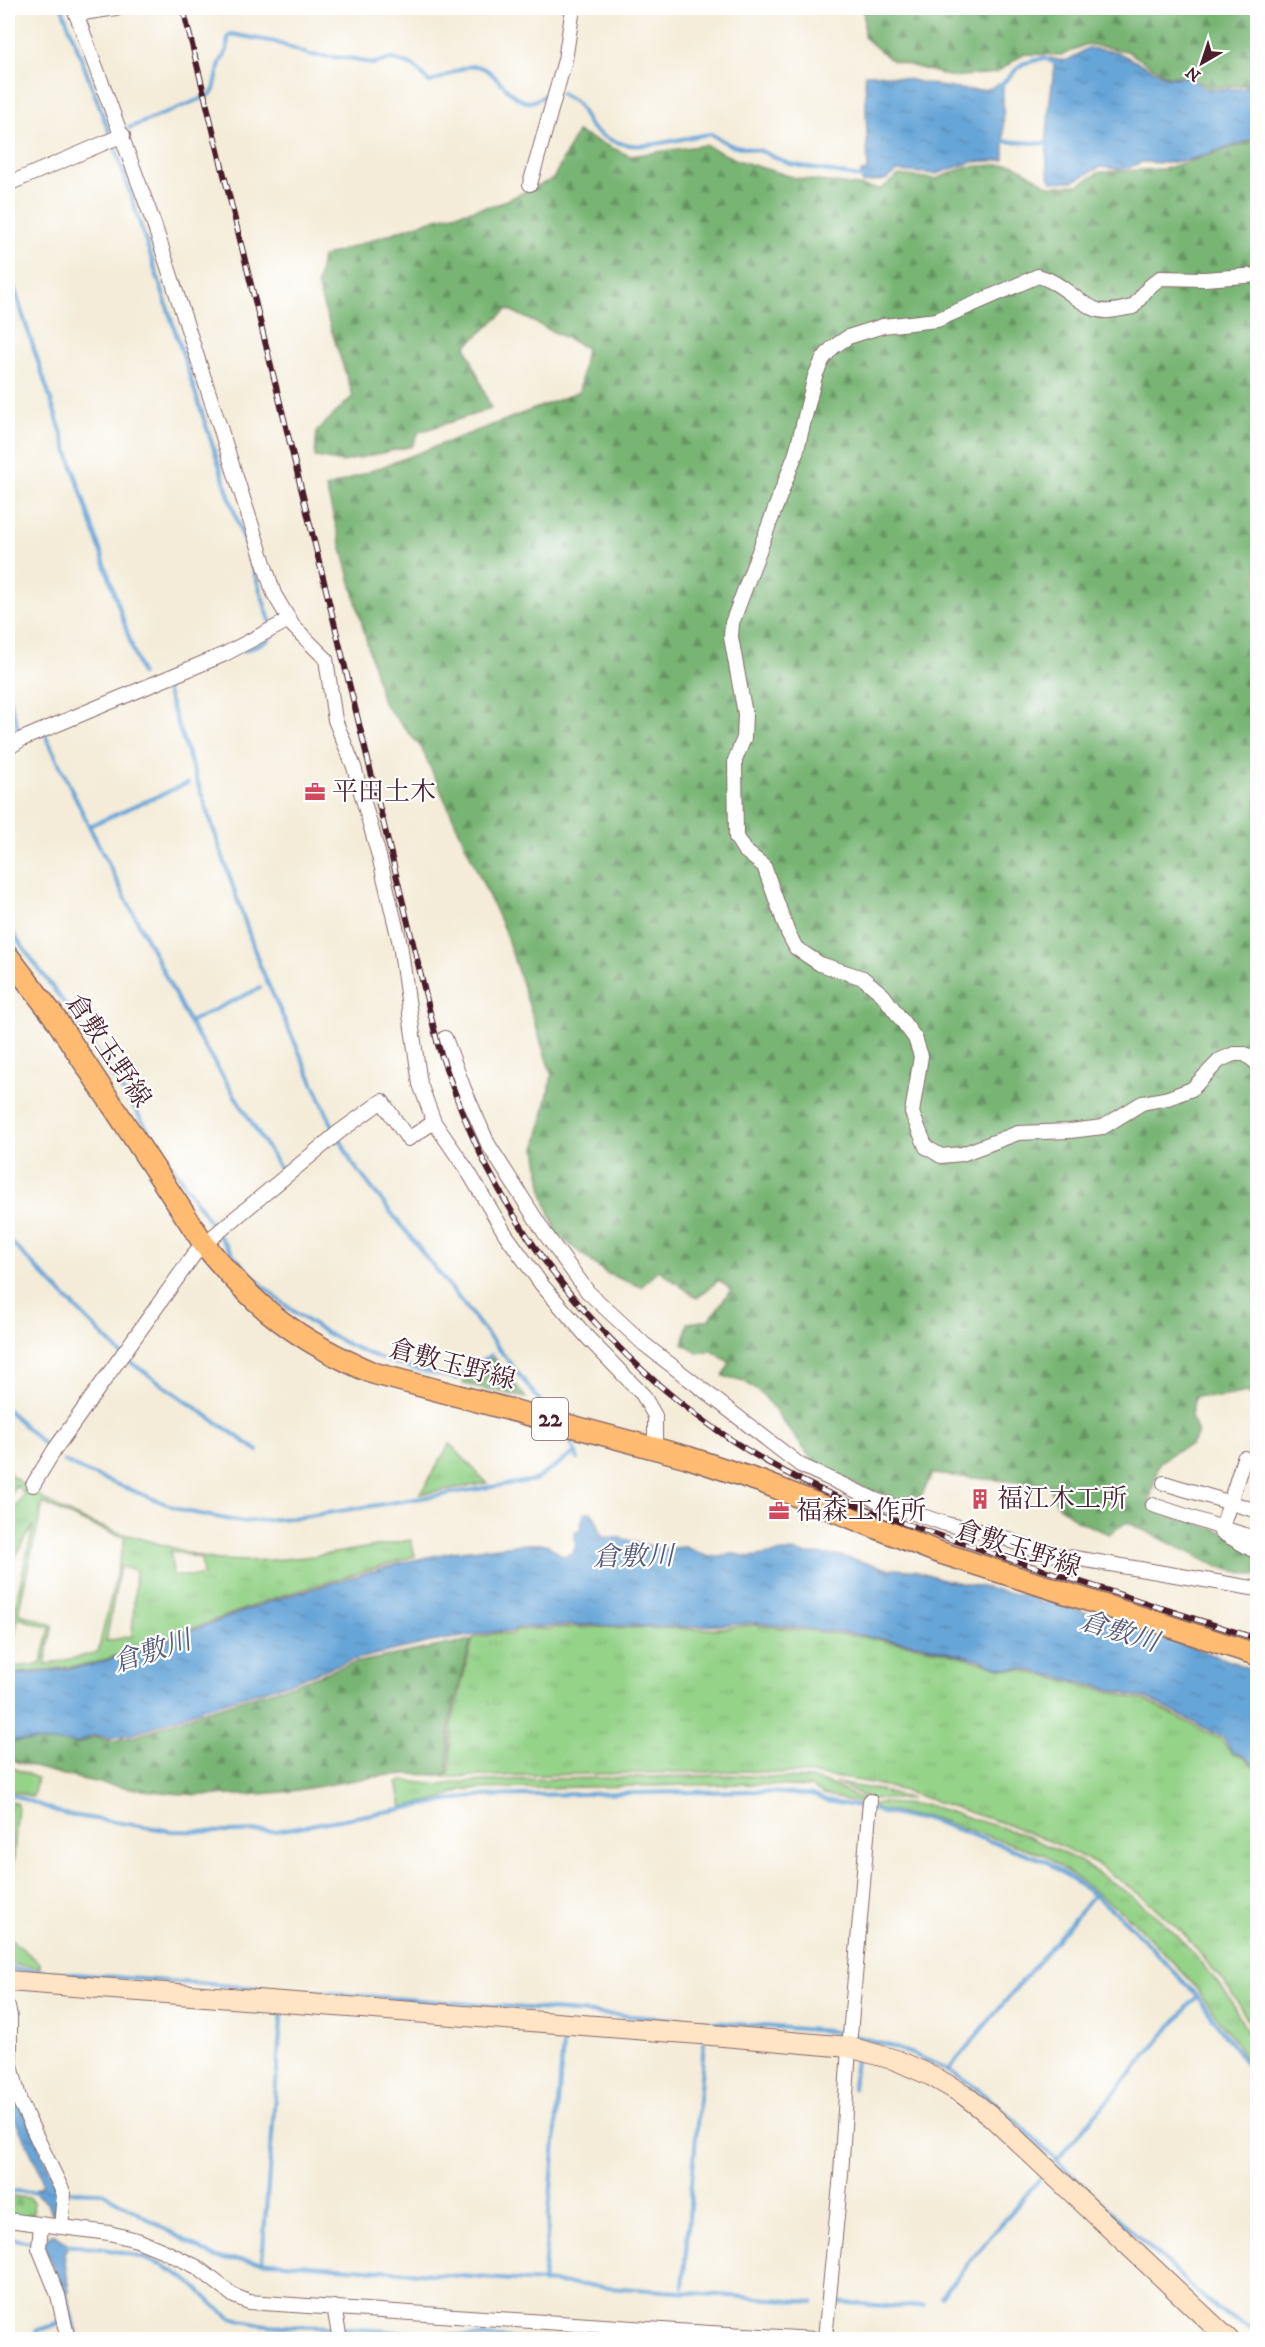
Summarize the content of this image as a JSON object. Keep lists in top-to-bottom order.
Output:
{
  "streets": {
    "main road": ["倉敷玉野線", "22"]
  },
  "water": ["倉敷川"],
  "places": {
    "office": ["平田土木", "福森工作所"],
    "building": ["福江木工所"]
  },
  "north": "bottom left"
}
